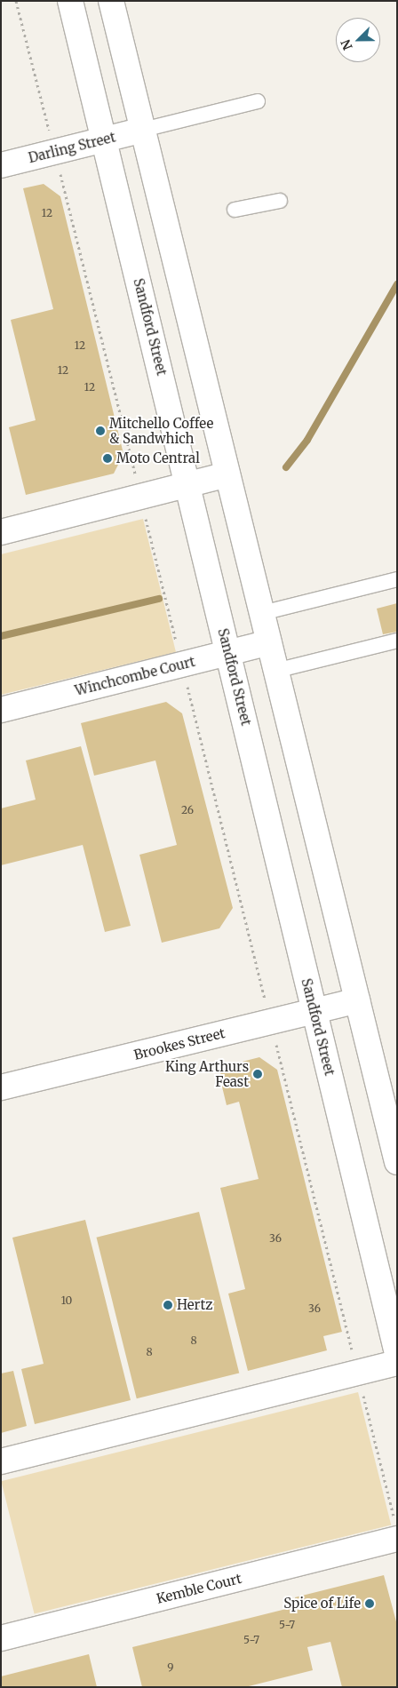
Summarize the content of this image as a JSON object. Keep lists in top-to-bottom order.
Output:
{
  "streets": {
    "main road": [
      "Darling Street",
      "Sandford Street",
      "Winchcombe Court",
      "Brookes Street",
      "Kemble Court"
    ]
  },
  "crossings": [
    ["Darling Street", "Sandford Street"],
    ["Sandford Street", "Winchcombe Court"],
    ["Sandford Street", "Brookes Street"]
  ],
  "places": [
    "Mitchello Coffee & Sandwhich",
    "Moto Central",
    "King Arthurs Feast",
    "Hertz",
    "Spice of Life"
  ],
  "house_numbers": [
    "12",
    "12",
    "12",
    "12",
    "26",
    "36",
    "10",
    "36",
    "8",
    "8",
    "5-7",
    "5-7",
    "9"
  ],
  "north": "bottom left"
}
